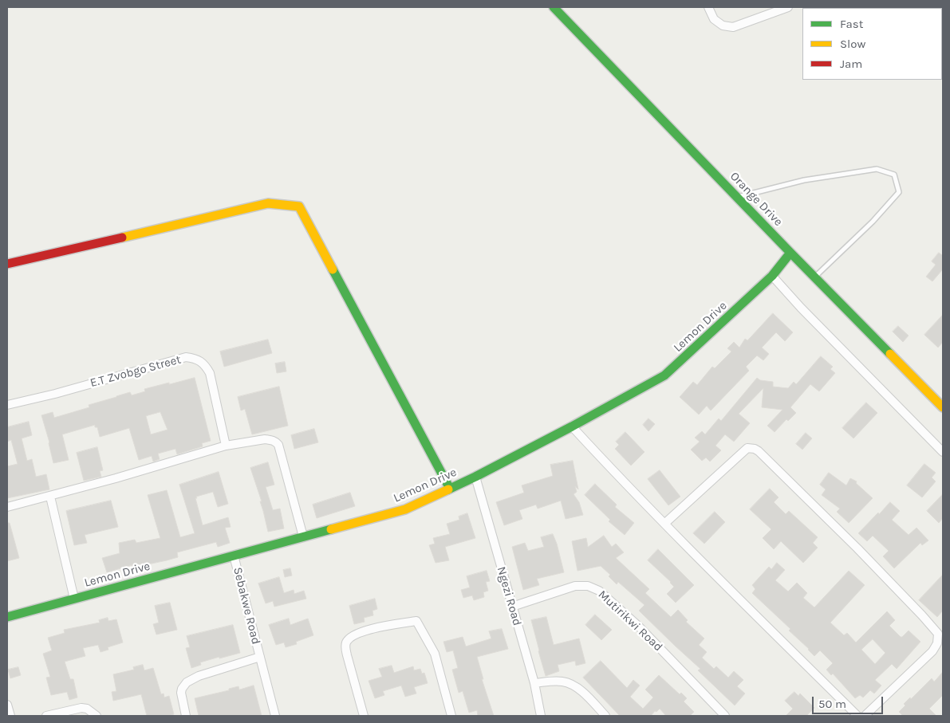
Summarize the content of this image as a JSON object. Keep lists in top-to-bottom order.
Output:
{
  "streets": {
    "street": [
      "Orange Drive",
      "Lemon Drive",
      "E.T Zvobgo Street",
      "Ngezi Road",
      "Sebakwe Road",
      "Mutirikwi Road"
    ]
  },
  "crossings": [
    ["Orange Drive", "Lemon Drive"],
    ["Lemon Drive", "Ngezi Road"],
    ["Lemon Drive", "Sebakwe Road"],
    ["Ngezi Road", "Mutirikwi Road"]
  ],
  "legend": ["Fast", "Slow", "Jam"],
  "scale_bar": "50 m"
}
